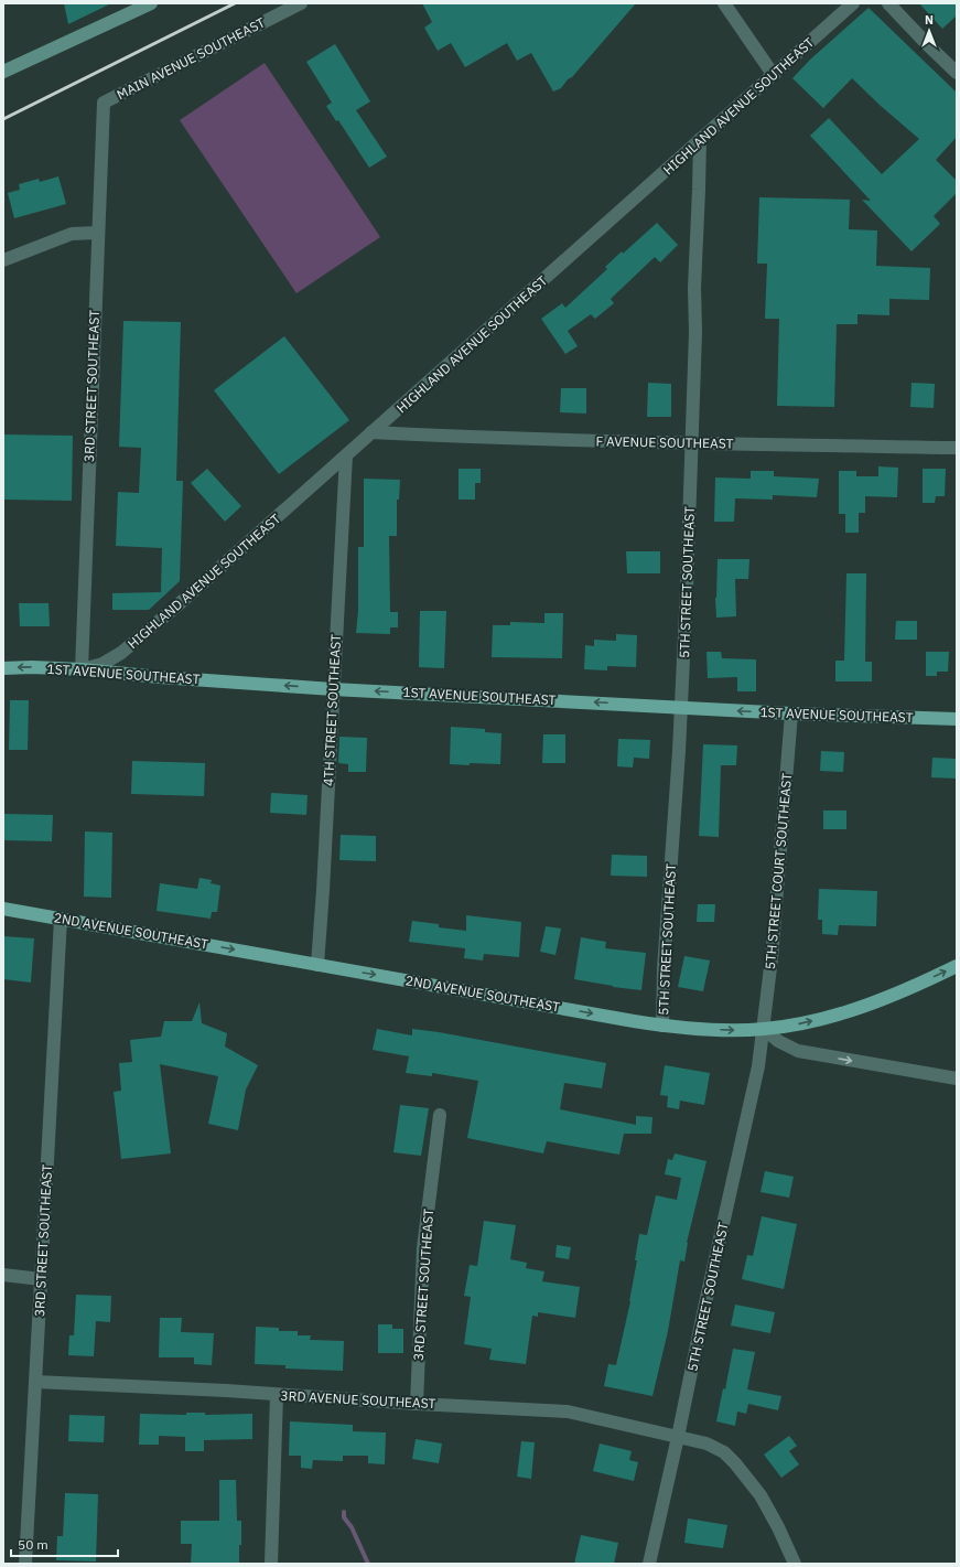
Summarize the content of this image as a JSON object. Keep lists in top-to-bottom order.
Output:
{
  "streets": {
    "main road": ["1ST AVENUE SOUTHEAST", "2ND AVENUE SOUTHEAST"],
    "street": [
      "MAIN AVENUE SOUTHEAST",
      "HIGHLAND AVENUE SOUTHEAST",
      "3RD STREET SOUTHEAST",
      "F AVENUE SOUTHEAST",
      "5TH STREET SOUTHEAST",
      "4TH STREET SOUTHEAST",
      "5TH STREET COURT SOUTHEAST",
      "3RD AVENUE SOUTHEAST"
    ]
  },
  "crossings": [
    ["MAIN AVENUE SOUTHEAST", "3RD STREET SOUTHEAST"],
    ["HIGHLAND AVENUE SOUTHEAST", "3RD STREET SOUTHEAST"],
    ["HIGHLAND AVENUE SOUTHEAST", "F AVENUE SOUTHEAST"],
    ["HIGHLAND AVENUE SOUTHEAST", "5TH STREET SOUTHEAST"],
    ["HIGHLAND AVENUE SOUTHEAST", "1ST AVENUE SOUTHEAST"],
    ["HIGHLAND AVENUE SOUTHEAST", "4TH STREET SOUTHEAST"],
    ["3RD STREET SOUTHEAST", "1ST AVENUE SOUTHEAST"],
    ["3RD STREET SOUTHEAST", "2ND AVENUE SOUTHEAST"],
    ["3RD STREET SOUTHEAST", "3RD AVENUE SOUTHEAST"],
    ["F AVENUE SOUTHEAST", "5TH STREET SOUTHEAST"],
    ["5TH STREET SOUTHEAST", "1ST AVENUE SOUTHEAST"],
    ["5TH STREET SOUTHEAST", "5TH STREET COURT SOUTHEAST"],
    ["5TH STREET SOUTHEAST", "2ND AVENUE SOUTHEAST"],
    ["5TH STREET SOUTHEAST", "3RD AVENUE SOUTHEAST"],
    ["1ST AVENUE SOUTHEAST", "4TH STREET SOUTHEAST"],
    ["1ST AVENUE SOUTHEAST", "5TH STREET COURT SOUTHEAST"],
    ["4TH STREET SOUTHEAST", "2ND AVENUE SOUTHEAST"],
    ["5TH STREET COURT SOUTHEAST", "2ND AVENUE SOUTHEAST"]
  ],
  "one_way": ["1ST AVENUE SOUTHEAST", "2ND AVENUE SOUTHEAST"],
  "scale_bar": "50 m",
  "north": "top"
}
